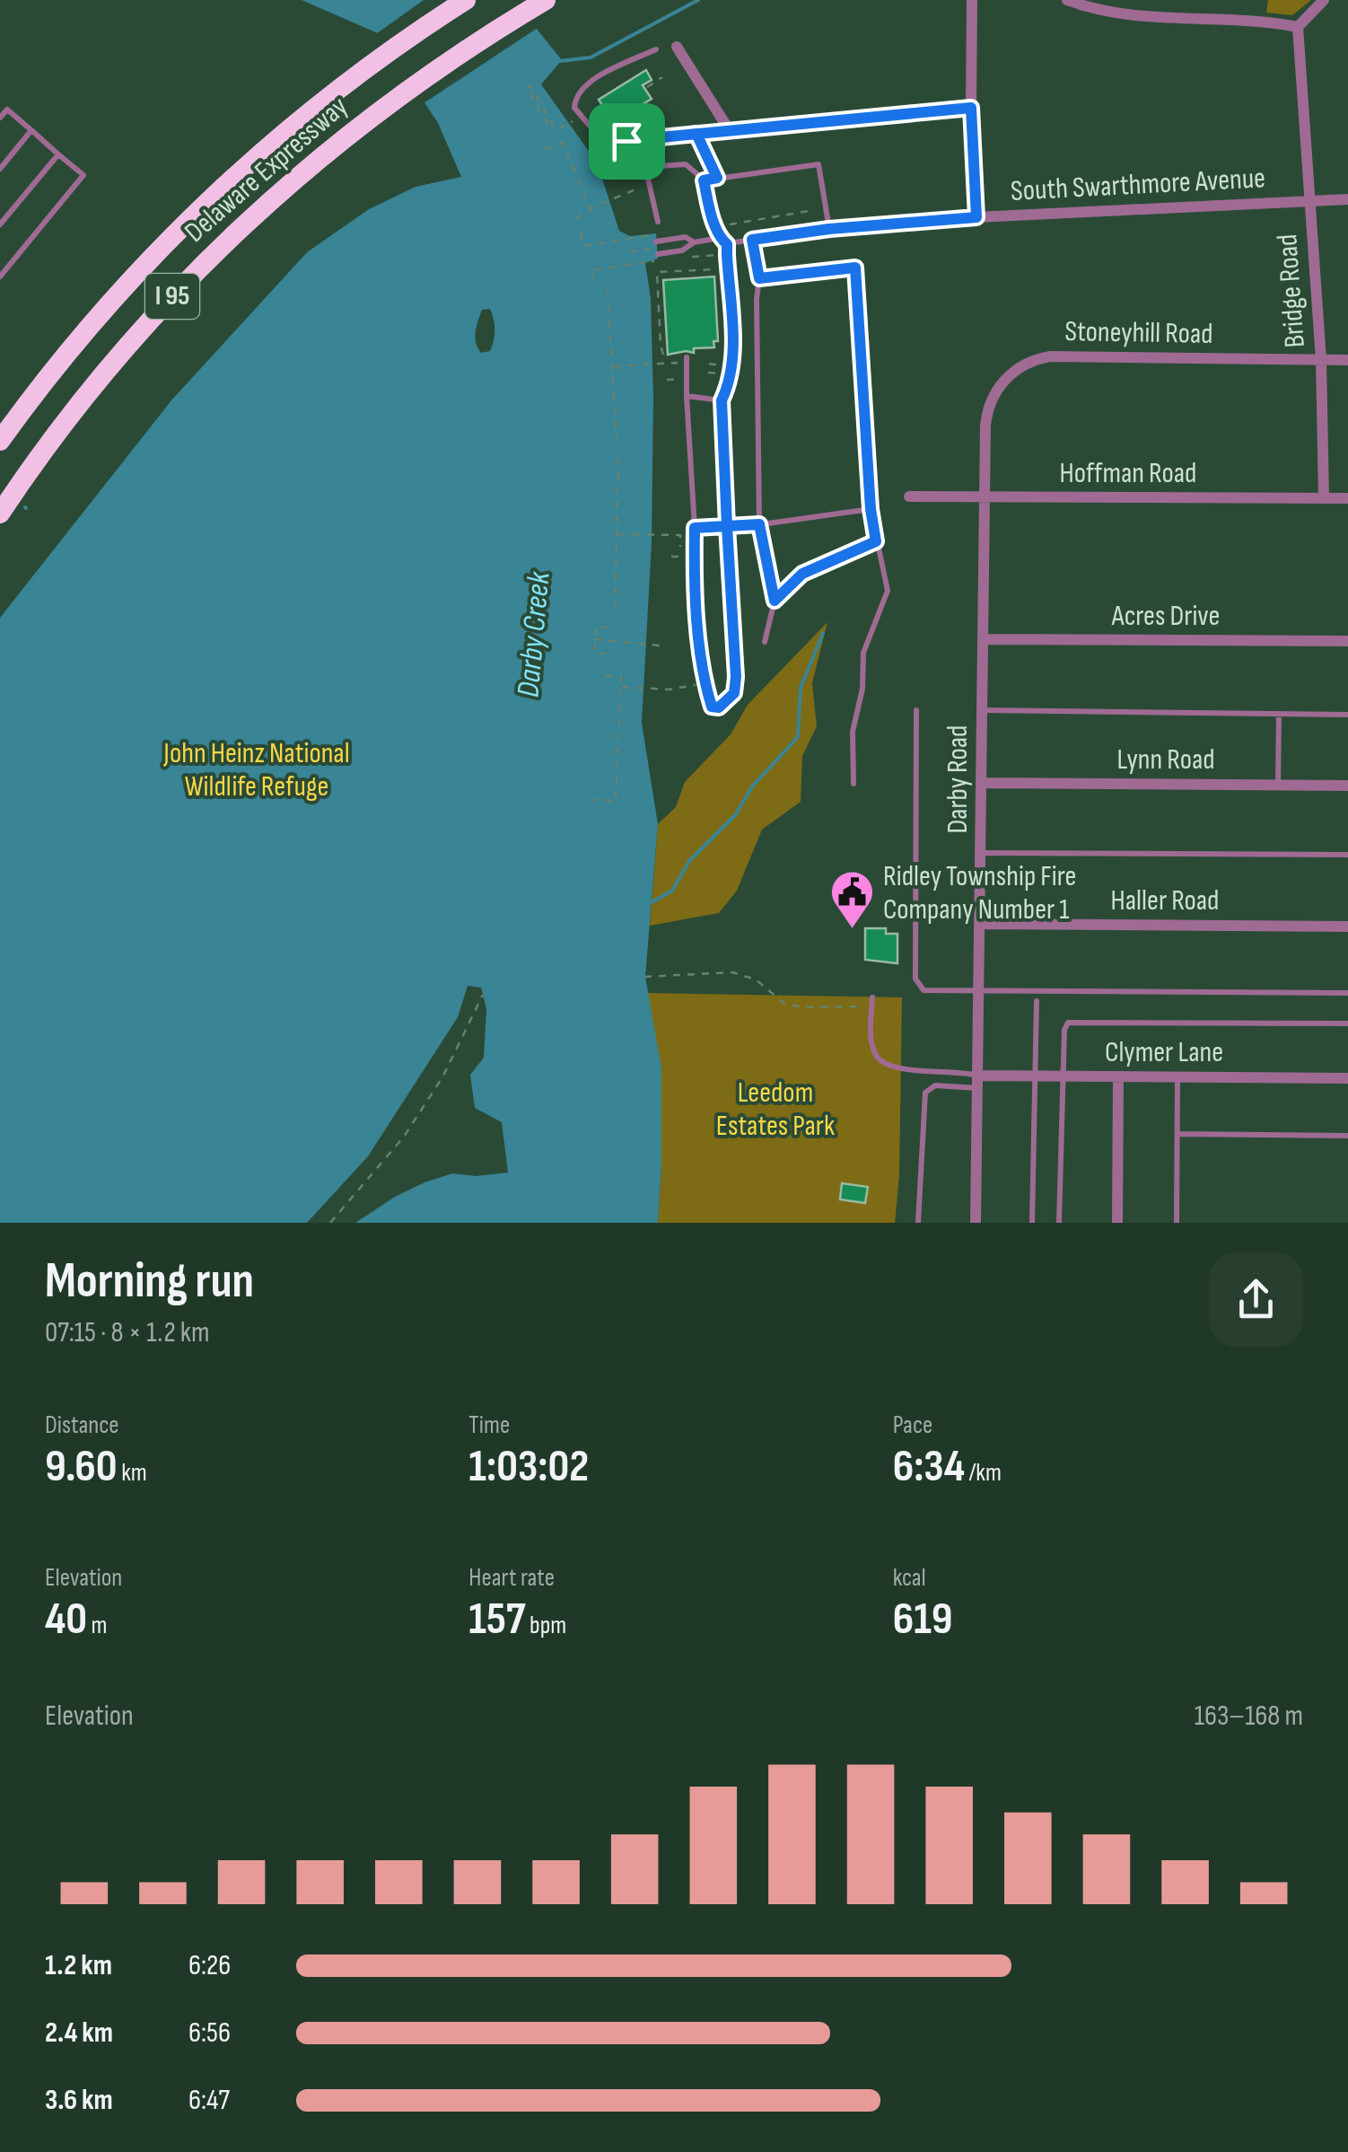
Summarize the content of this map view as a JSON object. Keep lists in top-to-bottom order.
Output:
{
  "streets": {
    "highway": ["Delaware Expressway", "I 95"],
    "street": [
      "South Swarthmore Avenue",
      "Bridge Road",
      "Stoneyhill Road",
      "Hoffman Road",
      "Acres Drive",
      "Lynn Road",
      "Darby Road",
      "Haller Road",
      "Clymer Lane"
    ]
  },
  "crossings": [
    ["South Swarthmore Avenue", "Bridge Road"],
    ["Bridge Road", "Stoneyhill Road"],
    ["Bridge Road", "Hoffman Road"],
    ["Stoneyhill Road", "Hoffman Road"],
    ["Stoneyhill Road", "Darby Road"],
    ["Hoffman Road", "Darby Road"],
    ["Acres Drive", "Darby Road"],
    ["Lynn Road", "Darby Road"],
    ["Darby Road", "Haller Road"],
    ["Darby Road", "Clymer Lane"]
  ],
  "water": ["Darby Creek"],
  "parks": ["John Heinz National Wildlife Refuge", "Leedom Estates Park"],
  "places": {
    "public building": ["Ridley Township Fire Company Number 1"]
  },
  "page": {
    "heading": ["Morning run", "07:15 · 8 × 1.2 km"],
    "stats": [
      ["Distance", "9.60 km"],
      ["Time", "1:03:02"],
      ["Pace", "6:34 /km"],
      ["Elevation", "40 m"],
      ["Heart rate", "157 bpm"],
      ["kcal", "619"]
    ],
    "chart": ["Elevation", "163–168 m"],
    "list": [
      {
        "name": "1.2 km",
        "note": "6:26"
      },
      {
        "name": "2.4 km",
        "note": "6:56"
      },
      {
        "name": "3.6 km",
        "note": "6:47"
      }
    ]
  }
}
